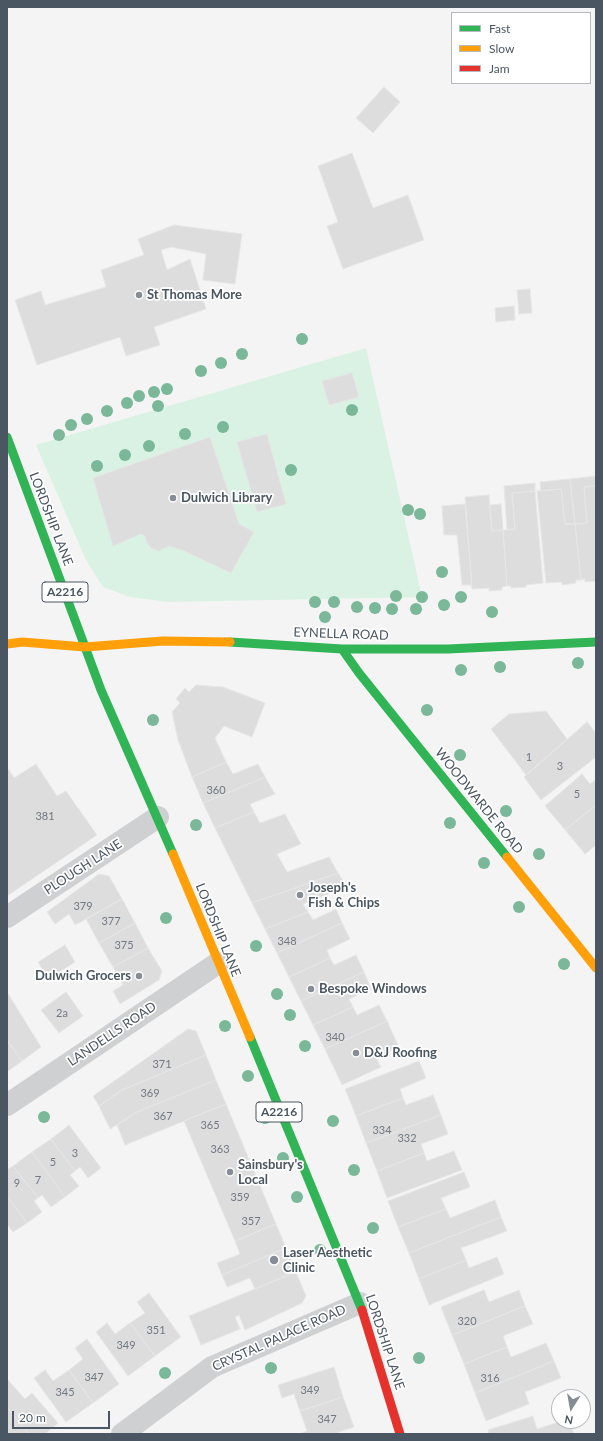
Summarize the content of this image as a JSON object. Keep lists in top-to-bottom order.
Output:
{
  "streets": {
    "main road": [
      "LORDSHIP LANE",
      "A2216",
      "EYNELLA ROAD",
      "WOODWARDE ROAD"
    ],
    "street": ["PLOUGH LANE", "LANDELLS ROAD", "CRYSTAL PALACE ROAD"]
  },
  "crossings": [
    ["LORDSHIP LANE", "EYNELLA ROAD"],
    ["LORDSHIP LANE", "PLOUGH LANE"],
    ["LORDSHIP LANE", "LANDELLS ROAD"],
    ["LORDSHIP LANE", "CRYSTAL PALACE ROAD"],
    ["EYNELLA ROAD", "WOODWARDE ROAD"]
  ],
  "places": [
    "St Thomas More",
    "Dulwich Library",
    "Joseph's Fish & Chips",
    "Dulwich Grocers",
    "Bespoke Windows",
    "D&J Roofing",
    "Sainsbury's Local",
    "Laser Aesthetic Clinic"
  ],
  "house_numbers": [
    "1",
    "3",
    "360",
    "5",
    "381",
    "379",
    "377",
    "348",
    "375",
    "2a",
    "340",
    "371",
    "369",
    "367",
    "365",
    "334",
    "332",
    "363",
    "3",
    "5",
    "7",
    "9",
    "359",
    "357",
    "320",
    "351",
    "349",
    "347",
    "316",
    "349",
    "345",
    "347"
  ],
  "legend": ["Fast", "Slow", "Jam"],
  "scale_bar": "20 m",
  "north": "bottom"
}
